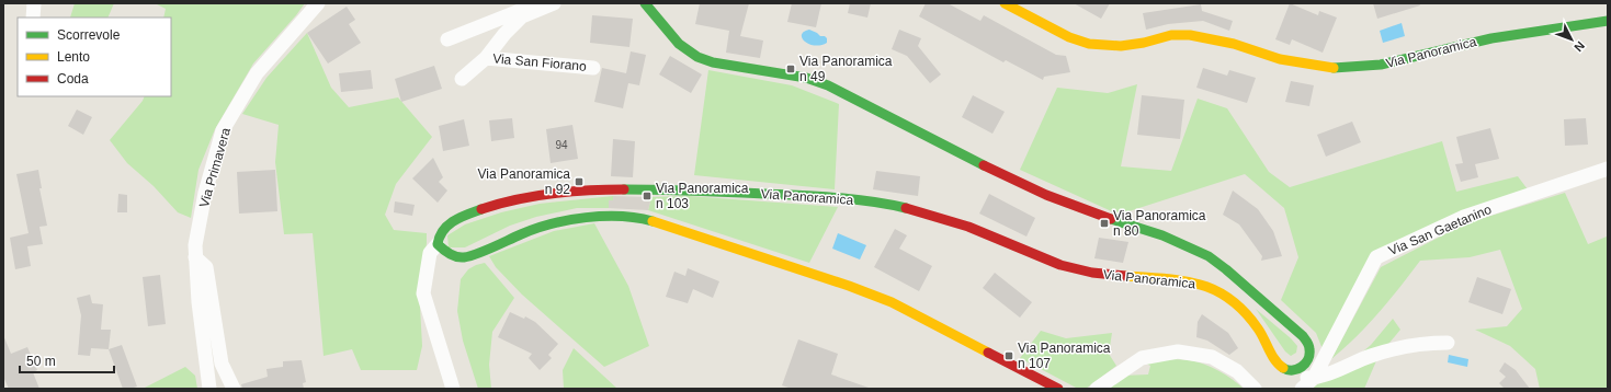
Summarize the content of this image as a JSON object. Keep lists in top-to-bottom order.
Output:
{
  "streets": {
    "street": [
      "Via Panoramica",
      "Via San Fiorano",
      "Via Primavera",
      "Via San Gaetanino"
    ]
  },
  "places": {
    "transit": [
      "Via Panoramica n 49",
      "Via Panoramica n 92",
      "Via Panoramica n 103",
      "Via Panoramica n 80",
      "Via Panoramica n 107"
    ]
  },
  "house_numbers": ["94"],
  "legend": ["Scorrevole", "Lento", "Coda"],
  "scale_bar": "50 m",
  "north": "bottom right"
}
